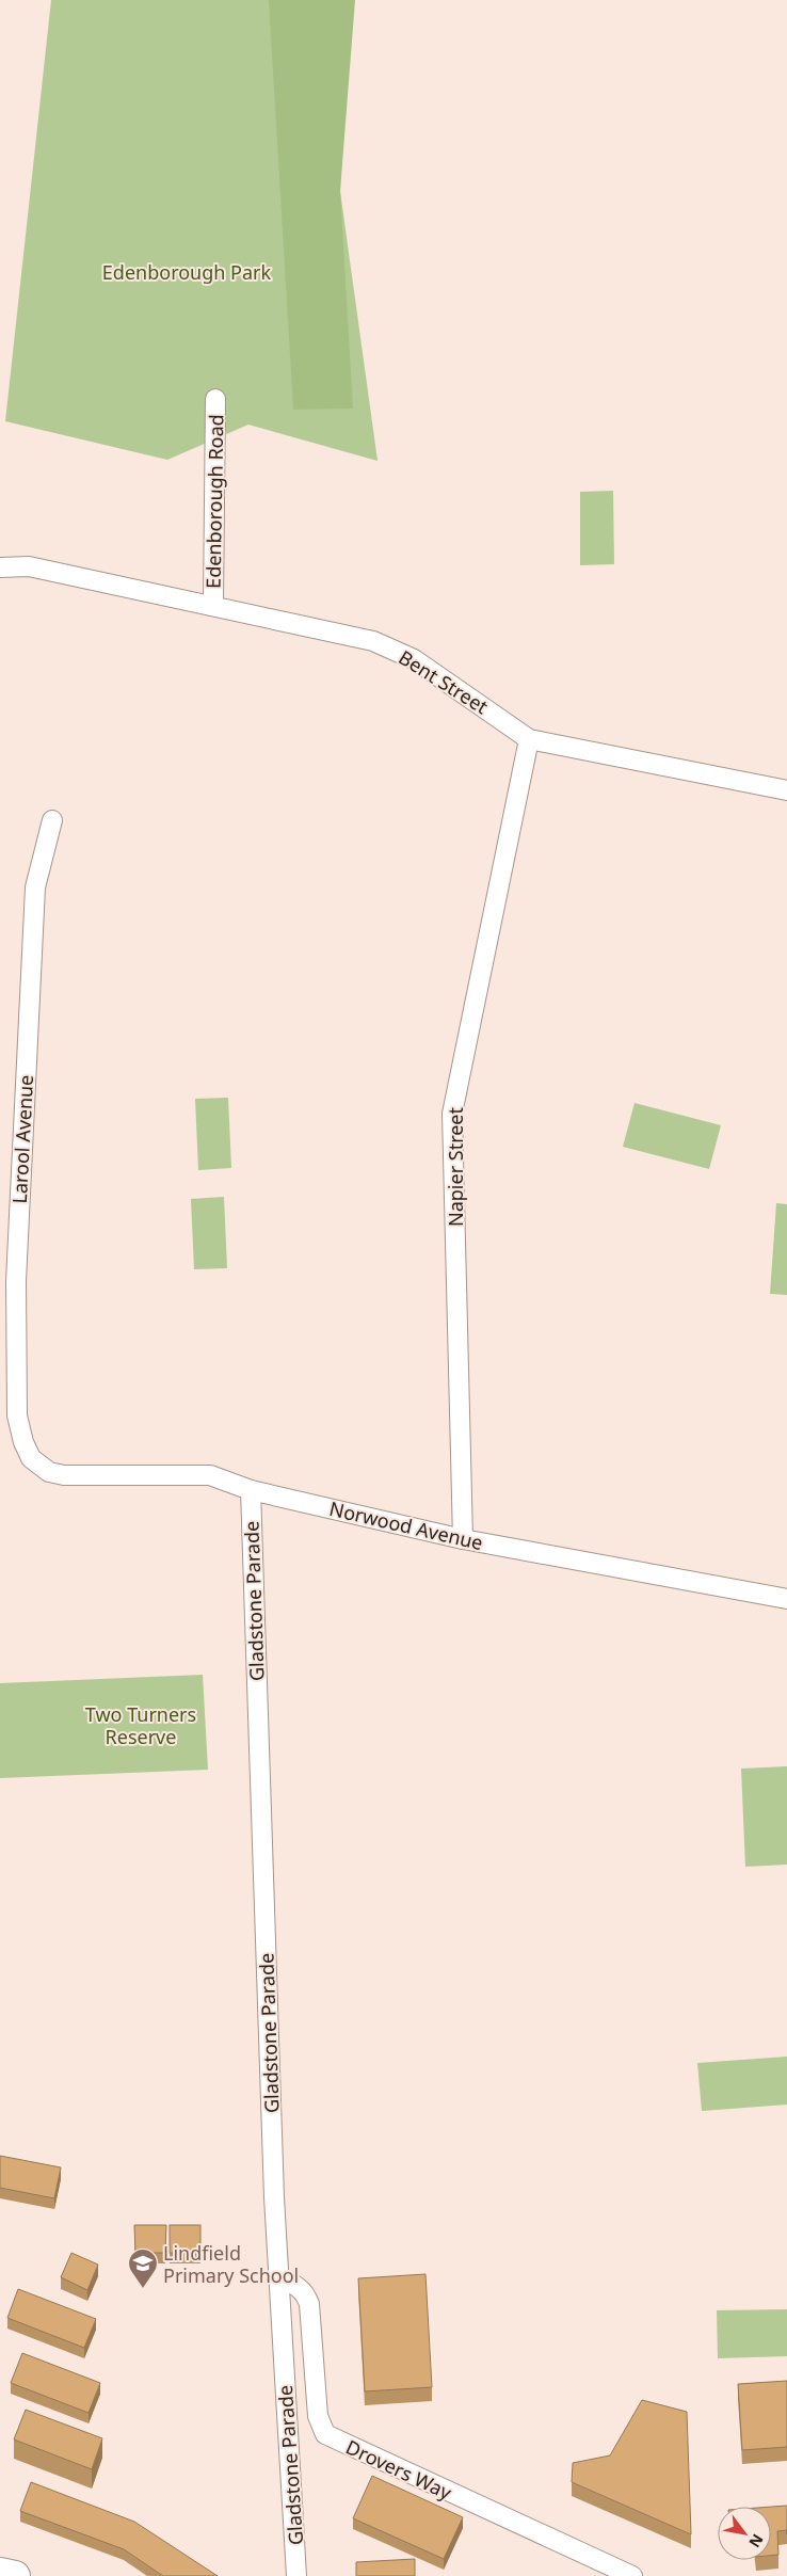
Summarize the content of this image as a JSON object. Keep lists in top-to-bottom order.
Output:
{
  "streets": {
    "street": [
      "Edenborough Road",
      "Bent Street",
      "Larool Avenue",
      "Napier Street",
      "Norwood Avenue",
      "Gladstone Parade",
      "Drovers Way"
    ]
  },
  "crossings": [
    ["Edenborough Road", "Bent Street"],
    ["Bent Street", "Napier Street"],
    ["Larool Avenue", "Norwood Avenue"],
    ["Napier Street", "Norwood Avenue"],
    ["Norwood Avenue", "Gladstone Parade"],
    ["Gladstone Parade", "Drovers Way"]
  ],
  "parks": ["Edenborough Park", "Two Turners Reserve"],
  "places": {
    "school or university": ["Lindfield Primary School"]
  },
  "north": "bottom right"
}
